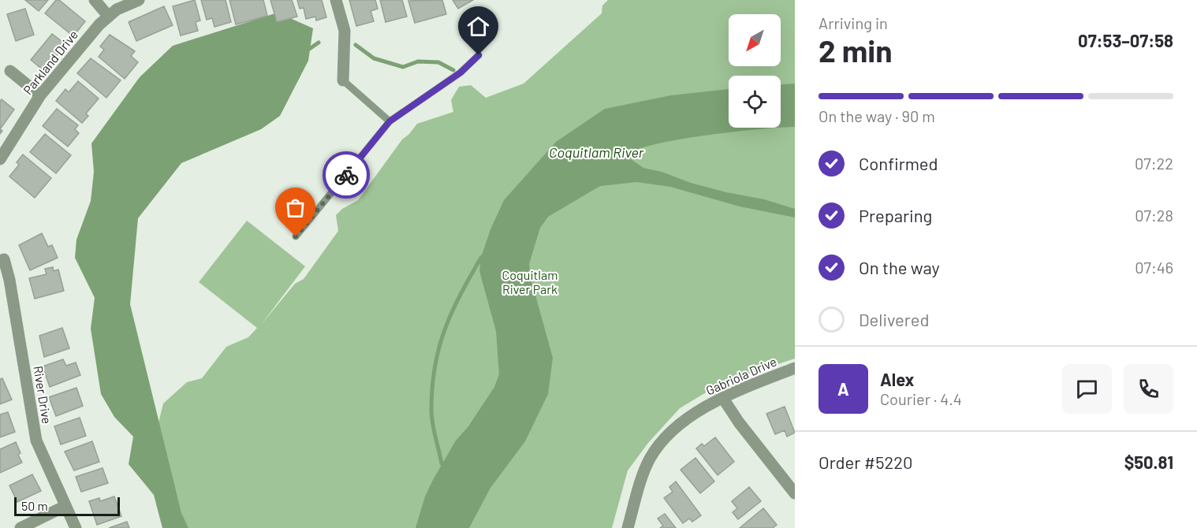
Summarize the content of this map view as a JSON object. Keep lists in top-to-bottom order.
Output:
{
  "streets": {
    "street": ["Parkland Drive", "Gabriola Drive", "River Drive"]
  },
  "water": ["Coquitlam River"],
  "parks": ["Coquitlam River Park"],
  "scale_bar": "50 m",
  "north": "bottom left",
  "page": {
    "heading": ["2 min", "Arriving in", "07:53–07:58"],
    "panel": [
      "Alex",
      "Courier · 4.4",
      "Order #5220",
      "$50.81"
    ],
    "bar": "On the way · 90 m",
    "list": [
      ["Confirmed", "07:22"],
      ["Preparing", "07:28"],
      ["On the way", "07:46"],
      "Delivered"
    ],
    "round": "A",
    "scale": "50 m"
  }
}
